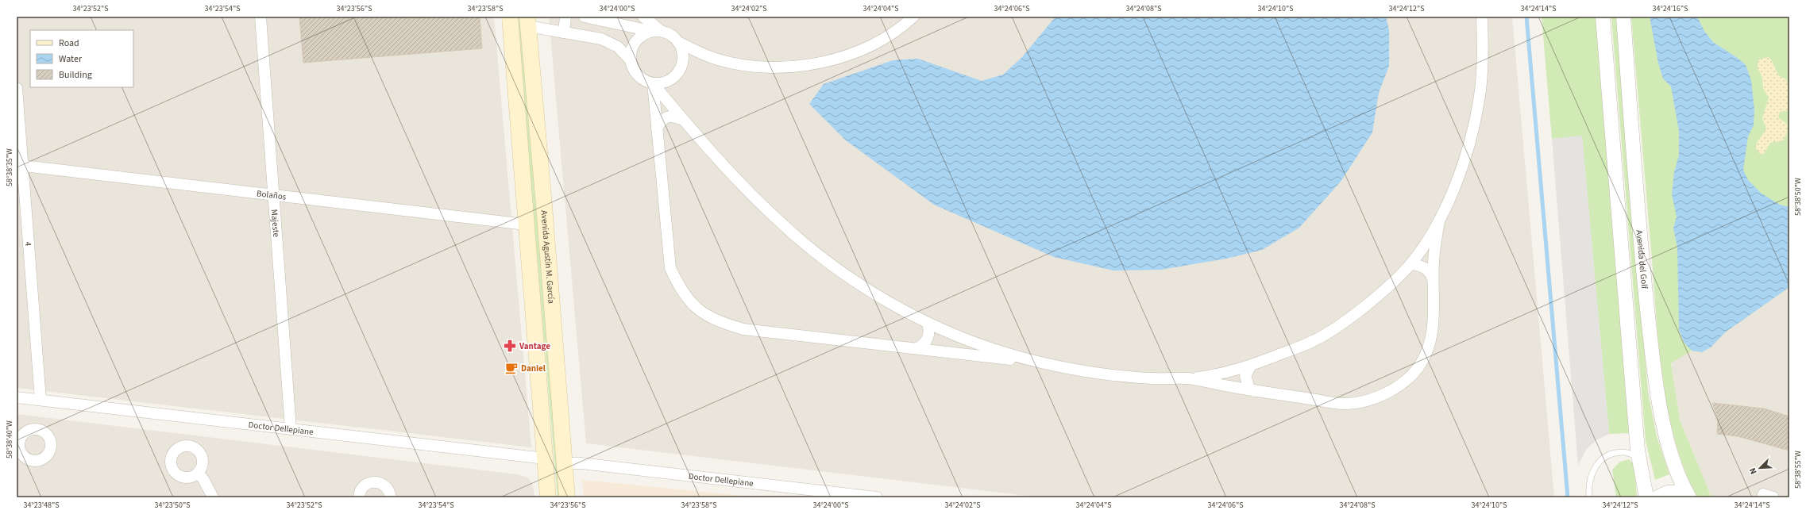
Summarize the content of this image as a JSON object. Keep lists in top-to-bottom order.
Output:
{
  "streets": {
    "main road": ["Avenida Agustín M. García"],
    "street": [
      "Bolaños",
      "Majeste",
      "4",
      "Avenida del Golf",
      "Doctor Dellepiane"
    ]
  },
  "crossings": [
    ["Bolaños", "Majeste"],
    ["Bolaños", "4"],
    ["Majeste", "Doctor Dellepiane"],
    ["4", "Doctor Dellepiane"],
    ["Avenida Agustín M. García", "Doctor Dellepiane"]
  ],
  "places": {
    "pharmacy": ["Vantage"],
    "cafe": ["Daniel"]
  },
  "legend": ["Road", "Water", "Building"],
  "north": "bottom left",
  "coordinates": [
    "34°23'52\"S",
    "34°23'54\"S",
    "34°23'56\"S",
    "34°23'58\"S",
    "34°24'00\"S",
    "34°24'02\"S",
    "34°24'04\"S",
    "34°24'06\"S",
    "34°24'08\"S",
    "34°24'10\"S",
    "34°24'12\"S",
    "34°24'14\"S",
    "34°24'16\"S",
    "58°38'35\"W",
    "58°38'50\"W",
    "58°38'40\"W",
    "58°38'55\"W",
    "34°23'48\"S",
    "34°23'50\"S"
  ]
}
